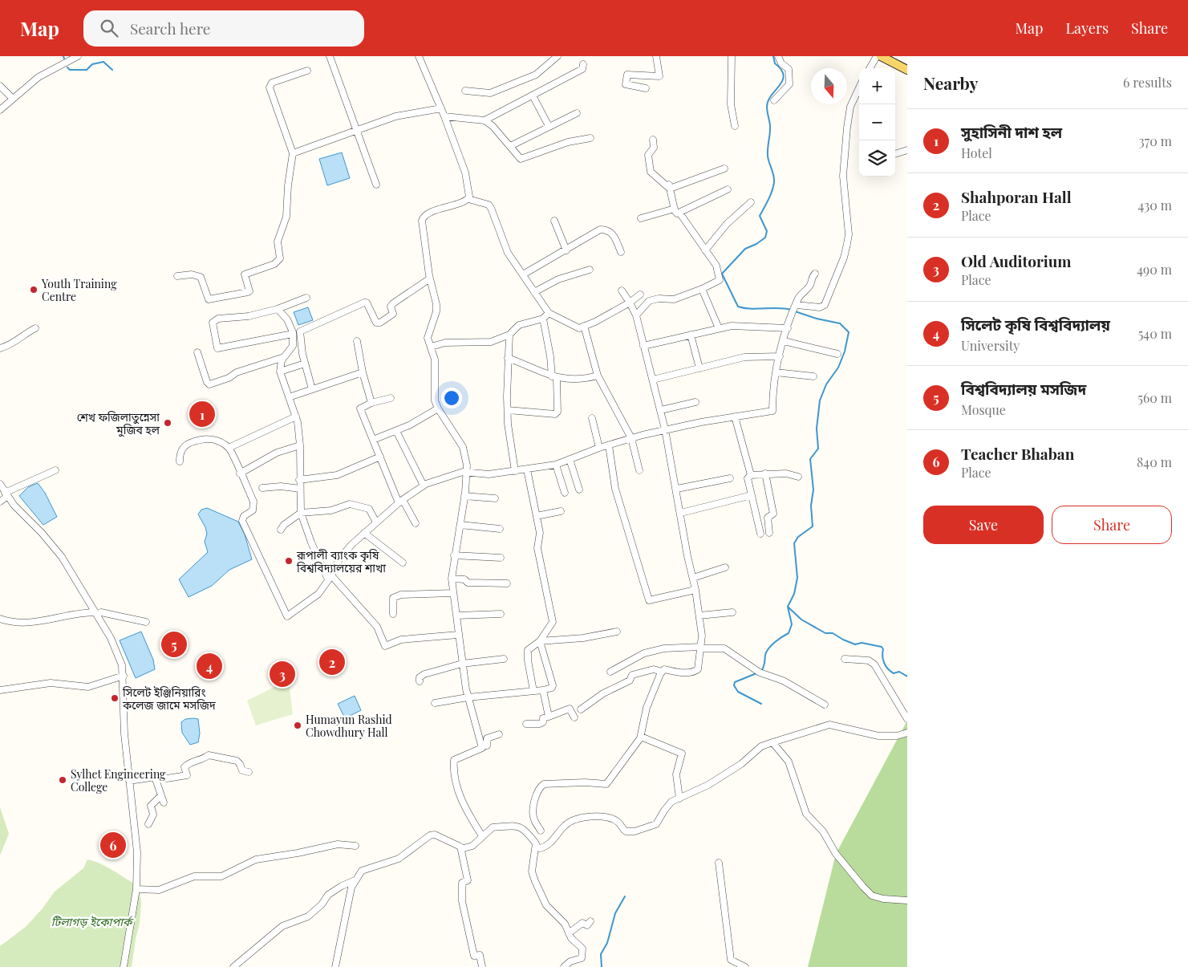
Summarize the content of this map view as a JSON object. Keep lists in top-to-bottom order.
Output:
{
  "parks": ["টিলাগড় ইকোপার্ক"],
  "places": [
    "Youth Training Centre",
    "শেখ ফজিলাতুন্নেসা মুজিব হল",
    "রূপালী ব্যাংক কৃষি বিশ্ববিদ্যালয়ের শাখা",
    "সিলেট ইঞ্জিনিয়ারিং কলেজ জামে মসজিদ",
    "Humayun Rashid Chowdhury Hall",
    "Sylhet Engineering College"
  ],
  "north": "bottom",
  "page": {
    "header": "Map",
    "search": "Search here",
    "nav": ["Map", "Layers", "Share"],
    "heading": ["Nearby", "6 results"],
    "map_buttons": ["+", "−"],
    "list": [
      {
        "mark": "1",
        "name": "সুহাসিনী দাশ হল",
        "note": "Hotel",
        "value": "370 m"
      },
      {
        "mark": "2",
        "name": "Shahporan Hall",
        "note": "Place",
        "value": "430 m"
      },
      {
        "mark": "3",
        "name": "Old Auditorium",
        "note": "Place",
        "value": "490 m"
      },
      {
        "mark": "4",
        "name": "সিলেট কৃষি বিশ্ববিদ্যালয়",
        "note": "University",
        "value": "540 m"
      },
      {
        "mark": "5",
        "name": "বিশ্ববিদ্যালয় মসজিদ",
        "note": "Mosque",
        "value": "560 m"
      },
      {
        "mark": "6",
        "name": "Teacher Bhaban",
        "note": "Place",
        "value": "840 m"
      }
    ],
    "pins": [
      "1",
      "5",
      "2",
      "4",
      "3",
      "6"
    ],
    "buttons": ["Save", "Share"]
  }
}
